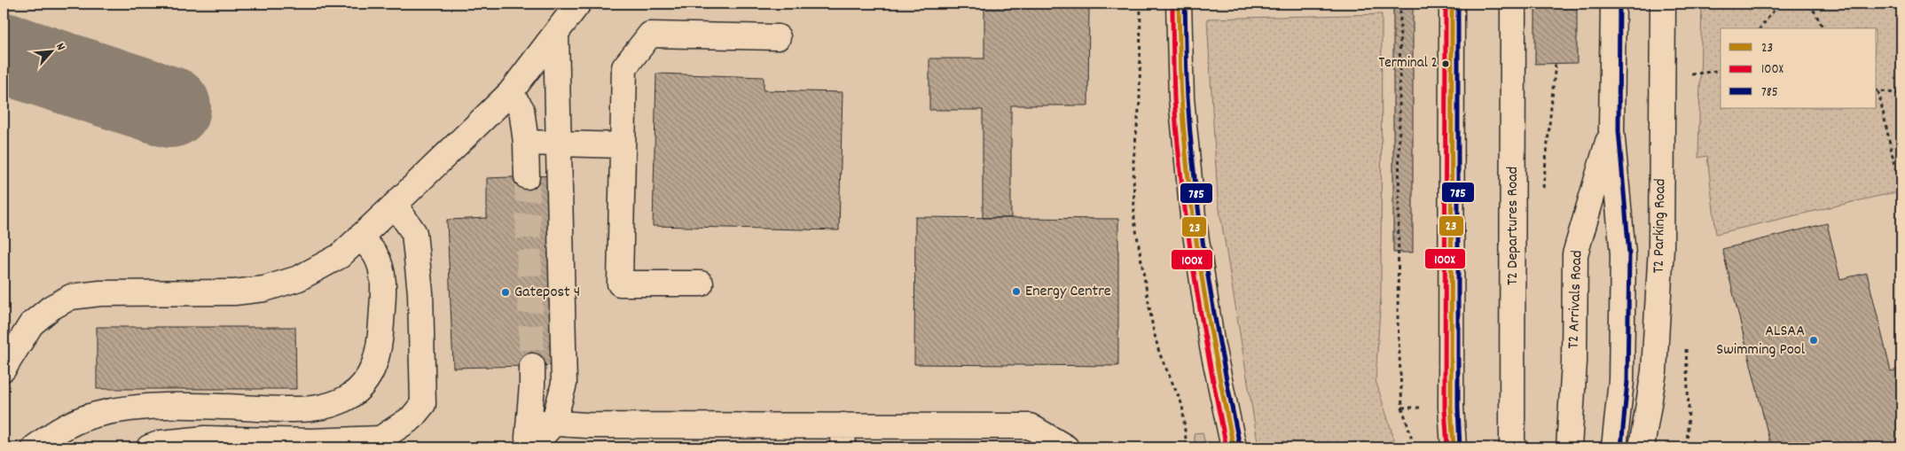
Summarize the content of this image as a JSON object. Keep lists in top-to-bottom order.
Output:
{
  "streets": {
    "street": ["T2 Departures Road", "T2 Parking Road", "T2 Arrivals Road"]
  },
  "places": [
    "Terminal 2",
    "Energy Centre",
    "Gatepost 4",
    "ALSAA Swimming Pool"
  ],
  "lines": ["transit line 23", "transit line 100X", "transit line 785"],
  "legend": ["23", "100X", "785"],
  "north": "top right"
}
